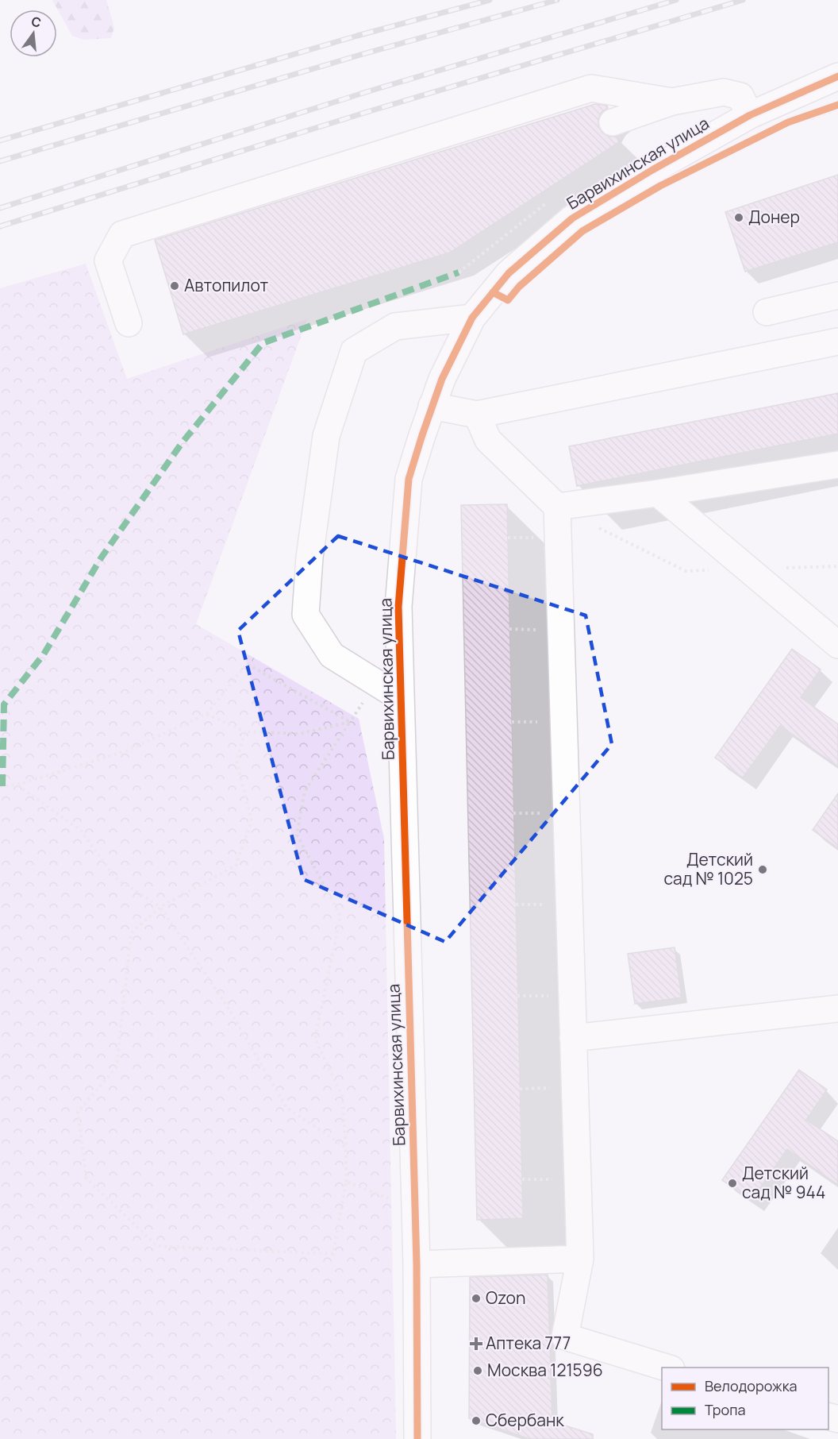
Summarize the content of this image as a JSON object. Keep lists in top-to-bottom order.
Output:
{
  "streets": {
    "street": ["Барвихинская улица"]
  },
  "places": {
    "other": [
      "Донер",
      "Автопилот",
      "Детский сад № 1025",
      "Детский сад № 944",
      "Ozon",
      "Москва 121596",
      "Сбербанк"
    ],
    "health": ["Аптека 777"]
  },
  "legend": ["Велодорожка", "Тропа"],
  "north": "top"
}
